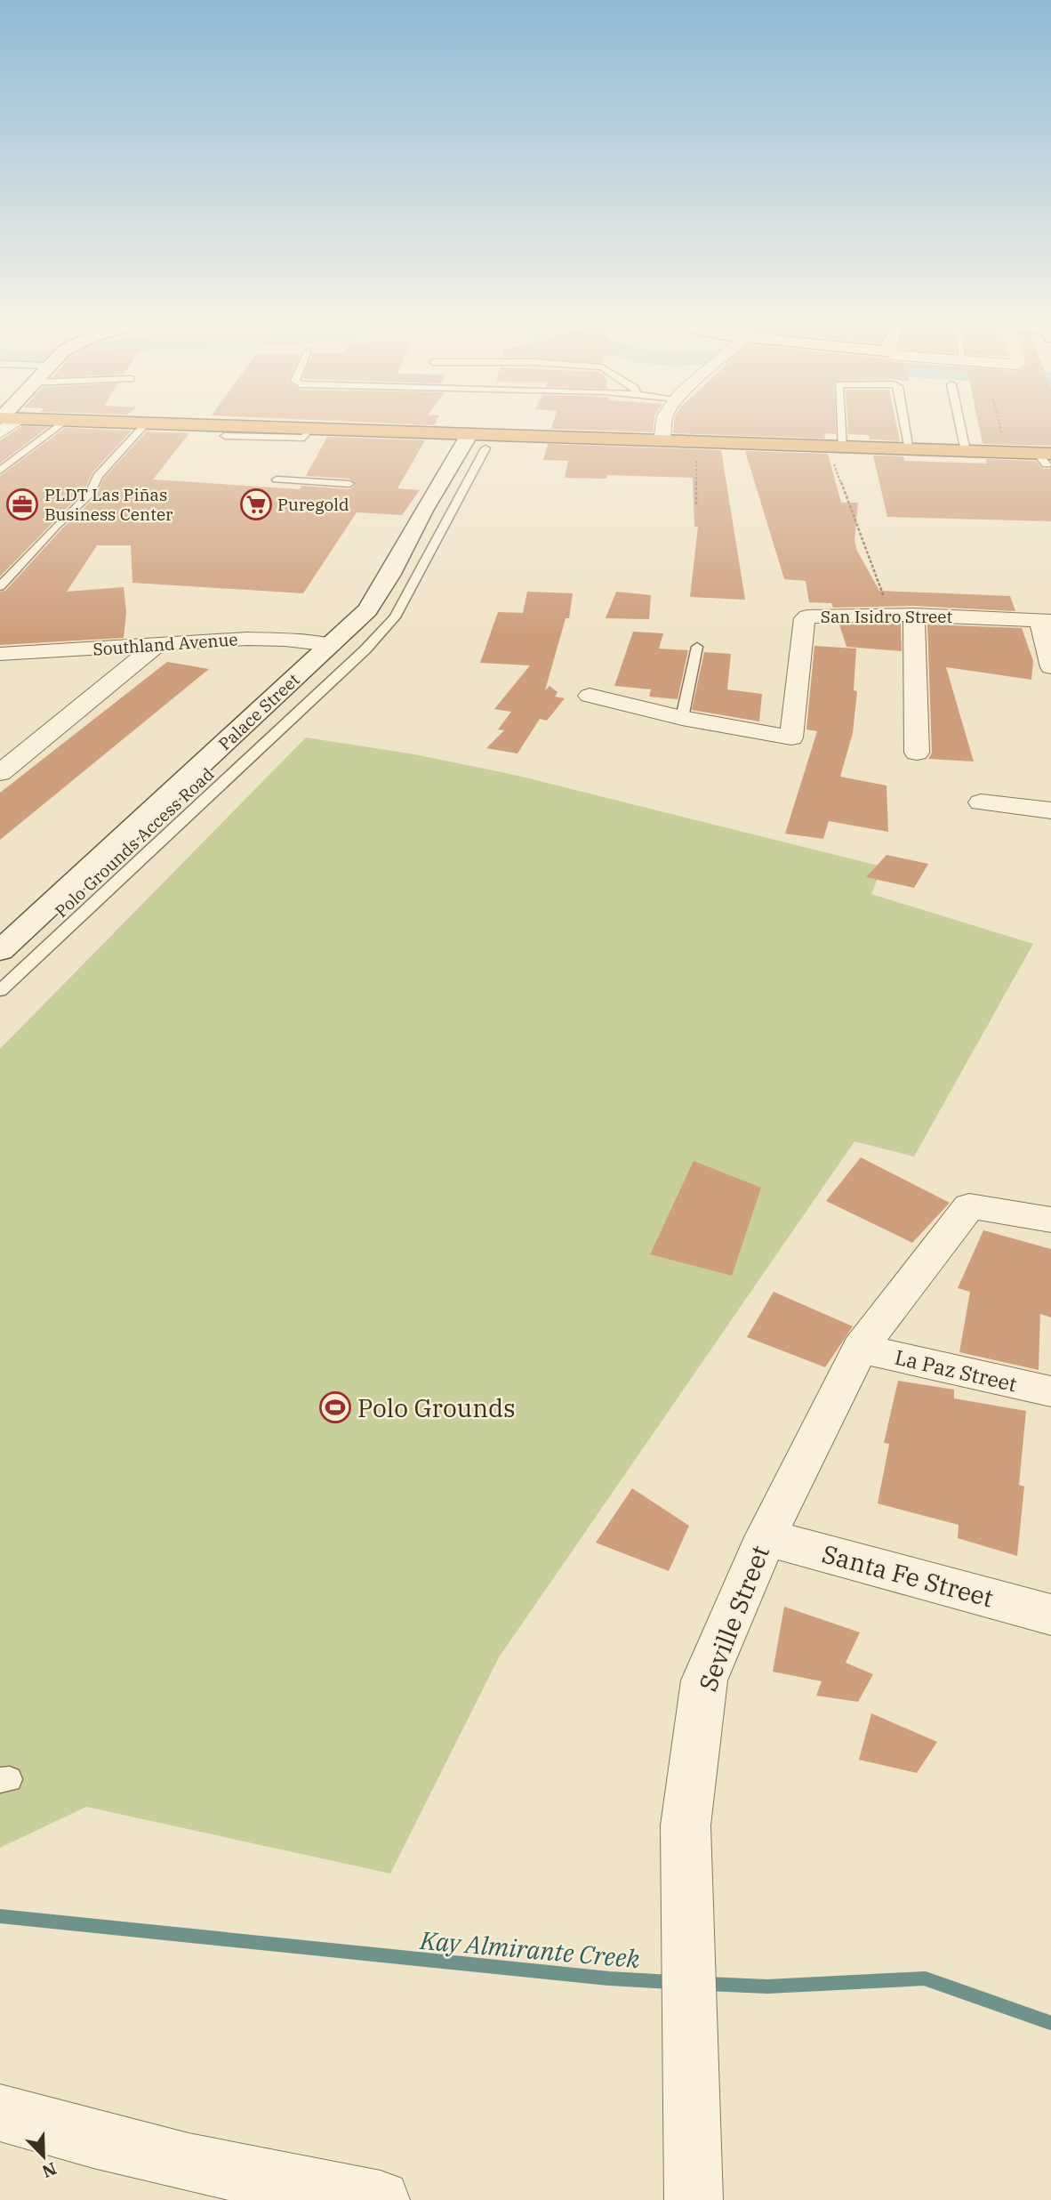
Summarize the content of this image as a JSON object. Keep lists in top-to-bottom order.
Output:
{
  "streets": {
    "street": [
      "San Isidro Street",
      "Southland Avenue",
      "Palace Street",
      "La Paz Street",
      "Santa Fe Street",
      "Seville Street"
    ],
    "lane": ["Polo Grounds Access Road"]
  },
  "crossings": [
    ["Southland Avenue", "Palace Street"],
    ["Palace Street", "Polo Grounds Access Road"],
    ["La Paz Street", "Seville Street"],
    ["Santa Fe Street", "Seville Street"]
  ],
  "water": ["Kay Almirante Creek"],
  "places": {
    "office": ["PLDT Las Piñas Business Center"],
    "supermarket": ["Puregold"],
    "sports": ["Polo Grounds"]
  },
  "north": "bottom right"
}
